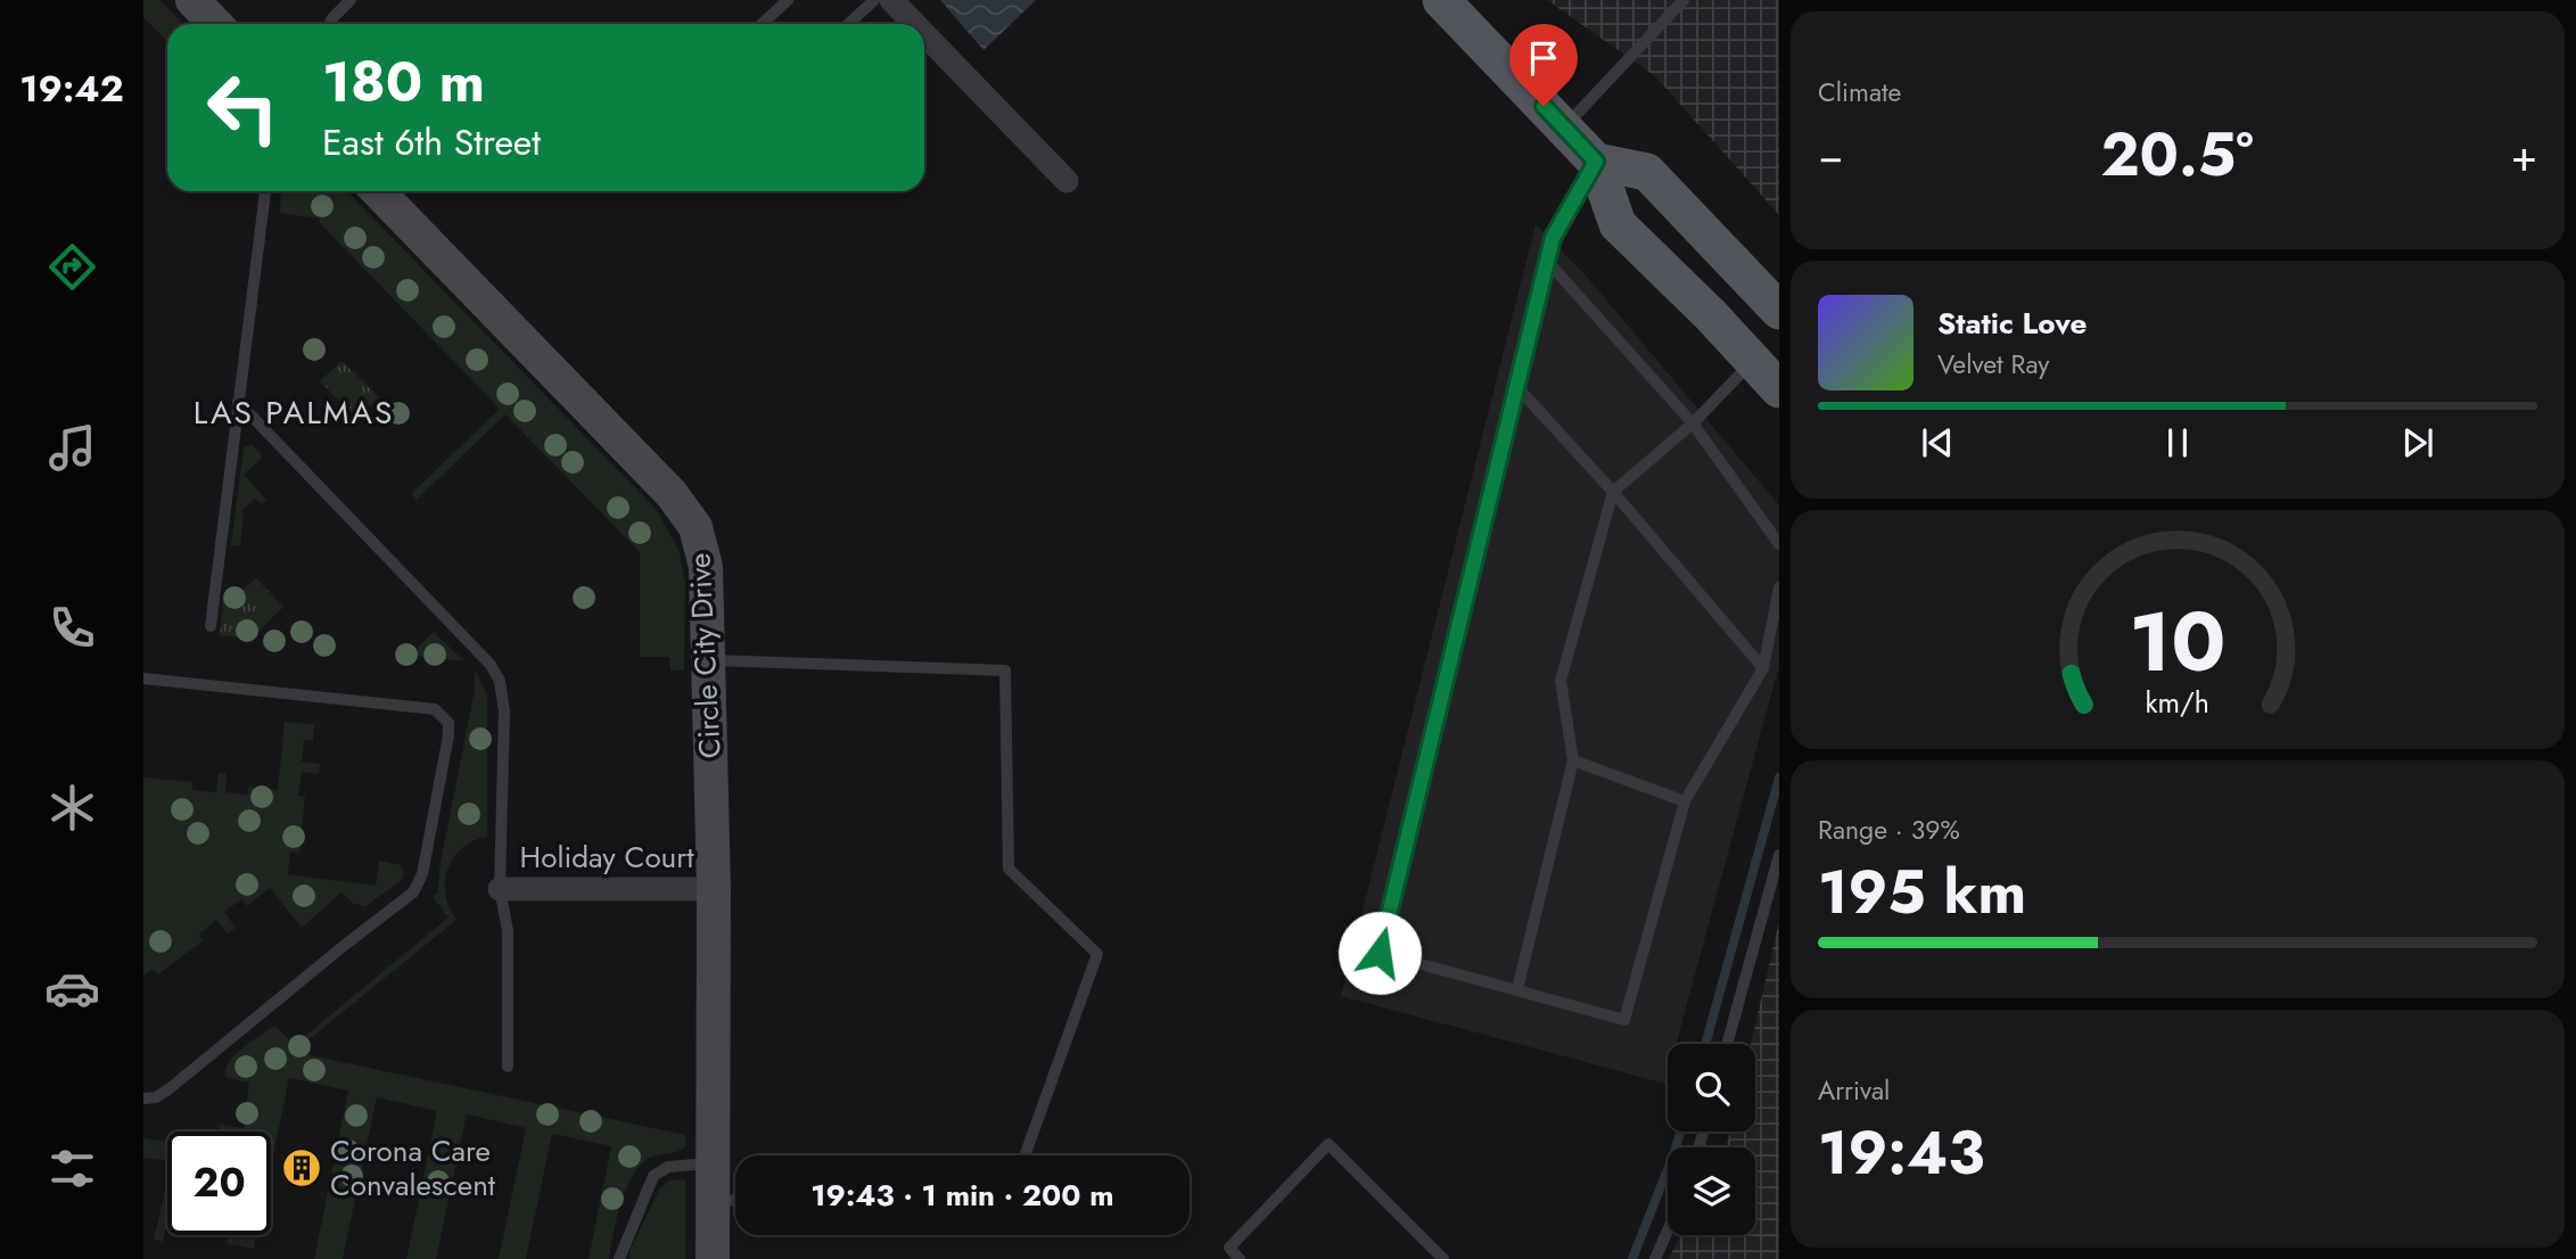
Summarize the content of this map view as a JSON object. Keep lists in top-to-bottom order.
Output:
{
  "streets": {
    "street": ["Circle City Drive", "Holiday Court"]
  },
  "crossings": [
    ["Circle City Drive", "Holiday Court"]
  ],
  "districts": ["LAS PALMAS"],
  "places": {
    "building": ["Corona Care Convalescent"]
  },
  "page": {
    "tabs": "19:42",
    "tile": [
      "Climate",
      ["Range · 39%", "195 km"],
      ["Arrival", "19:43"]
    ],
    "turn": ["180 m", "East 6th Street"],
    "heat": ["−", "20.5°", "+"],
    "song": ["Static Love", "Velvet Ray"],
    "limit": "20",
    "trip": "19:43 · 1 min · 200 m",
    "gauge": ["10", "km/h"]
  }
}
